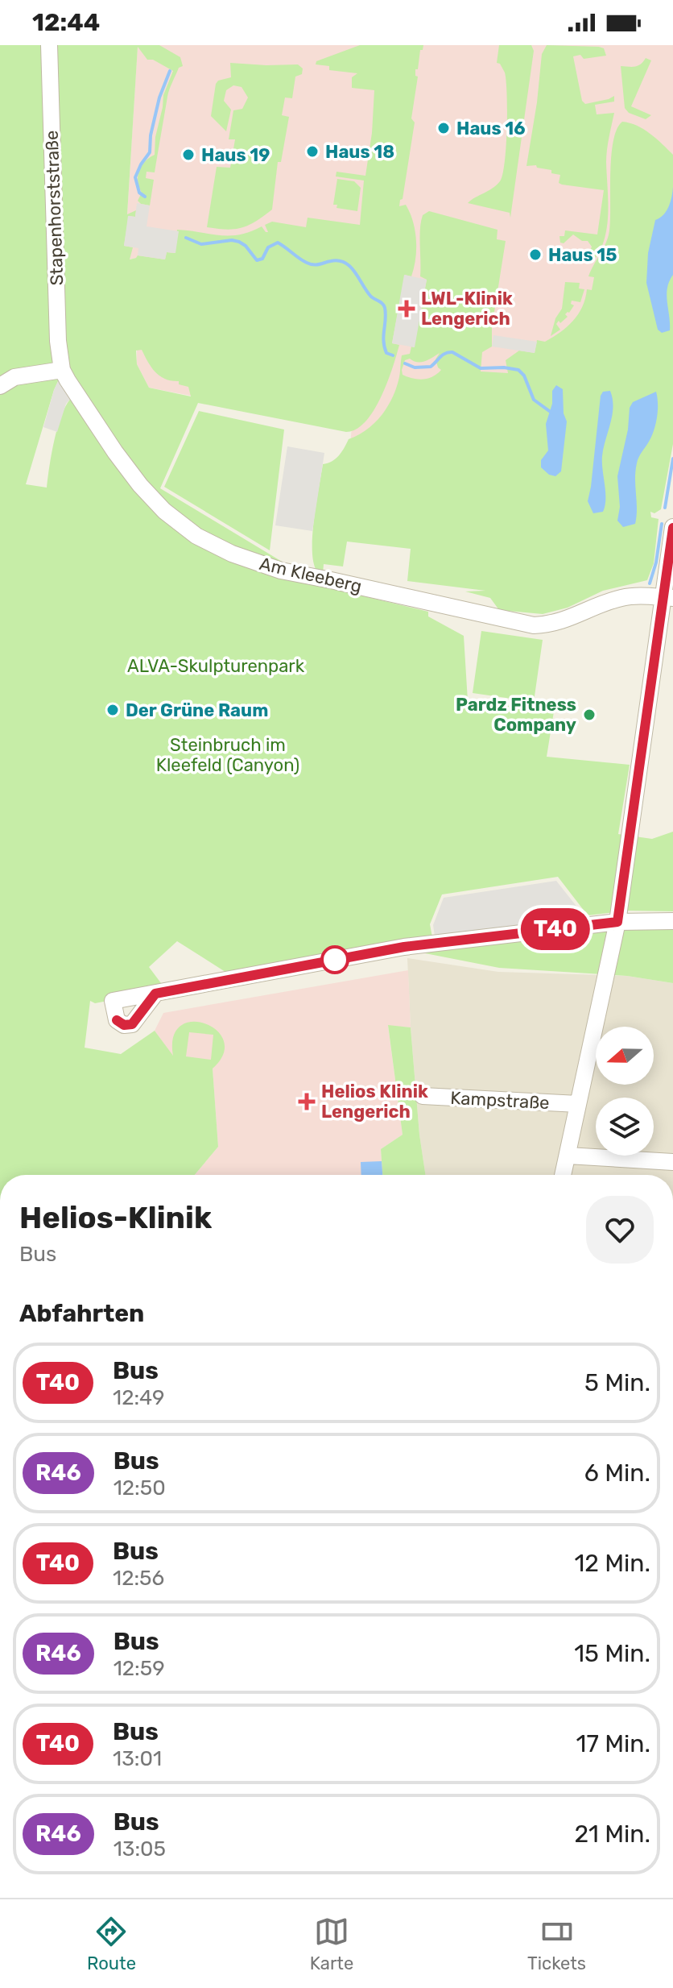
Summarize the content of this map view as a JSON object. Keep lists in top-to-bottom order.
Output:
{
  "streets": {
    "street": ["Stapenhorststraße", "Am Kleeberg", "Kampstraße"]
  },
  "crossings": [
    ["Stapenhorststraße", "Am Kleeberg"]
  ],
  "parks": ["ALVA-Skulpturenpark", "Steinbruch im Kleefeld (Canyon)"],
  "places": {
    "other": [
      "Haus 16",
      "Haus 18",
      "Haus 19",
      "Haus 15",
      "Der Grüne Raum",
      "Pardz Fitness Company"
    ],
    "health": ["LWL-Klinik Lengerich", "Helios Klinik Lengerich"]
  },
  "lines": ["bus line T40"],
  "north": "left",
  "page": {
    "status": "12:44",
    "on_map": "T40",
    "heading": [
      ["Helios-Klinik", "Bus"],
      "Abfahrten"
    ],
    "list": [
      {
        "mark": "T40",
        "name": "Bus",
        "note": "12:49",
        "value": "5 Min."
      },
      {
        "mark": "R46",
        "name": "Bus",
        "note": "12:50",
        "value": "6 Min."
      },
      {
        "mark": "T40",
        "name": "Bus",
        "note": "12:56",
        "value": "12 Min."
      },
      {
        "mark": "R46",
        "name": "Bus",
        "note": "12:59",
        "value": "15 Min."
      },
      {
        "mark": "T40",
        "name": "Bus",
        "note": "13:01",
        "value": "17 Min."
      },
      {
        "mark": "R46",
        "name": "Bus",
        "note": "13:05",
        "value": "21 Min."
      }
    ],
    "tabs": ["Route", "Karte", "Tickets"]
  }
}
